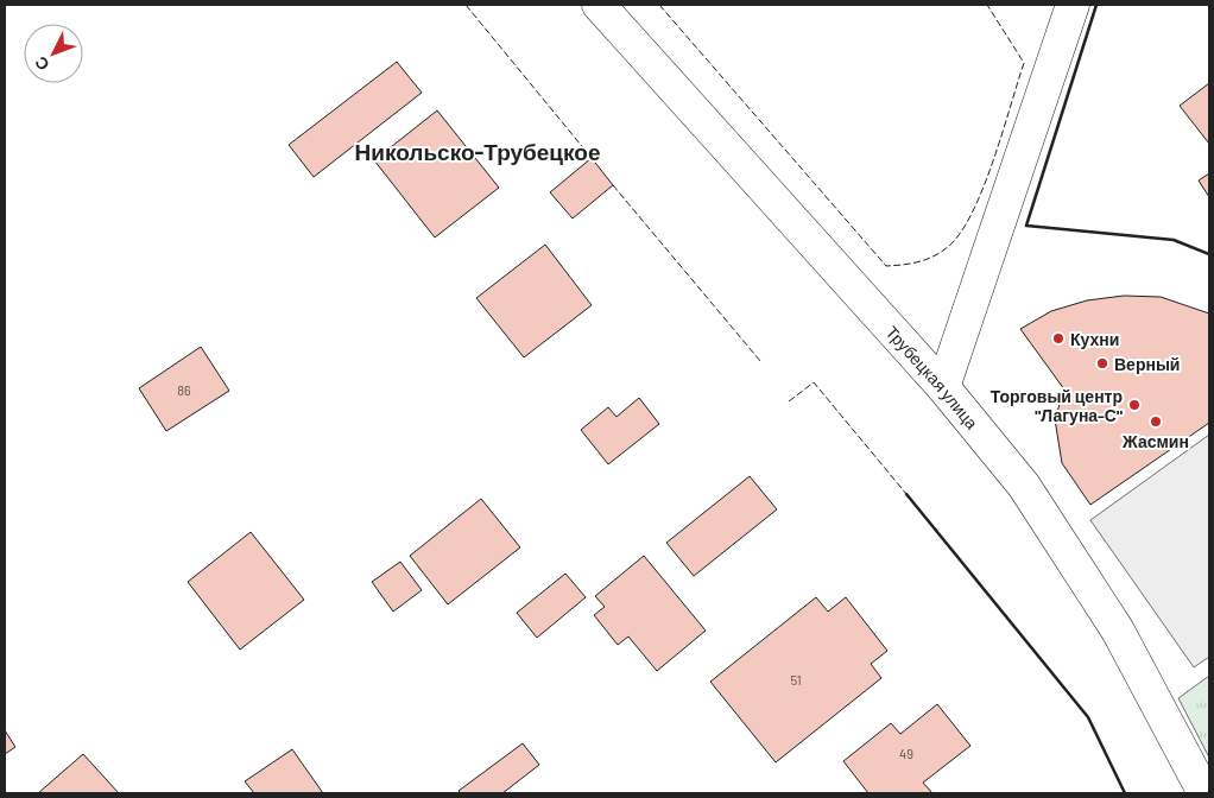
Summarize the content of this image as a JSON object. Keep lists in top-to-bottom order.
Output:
{
  "streets": {
    "main road": ["Трубецкая улица"]
  },
  "districts": ["Никольско-Трубецкое"],
  "places": [
    "Кухни",
    "Верный",
    "Торговый центр \"Лагуна-С\"",
    "Жасмин"
  ],
  "house_numbers": ["86", "51", "49"],
  "north": "bottom left"
}
